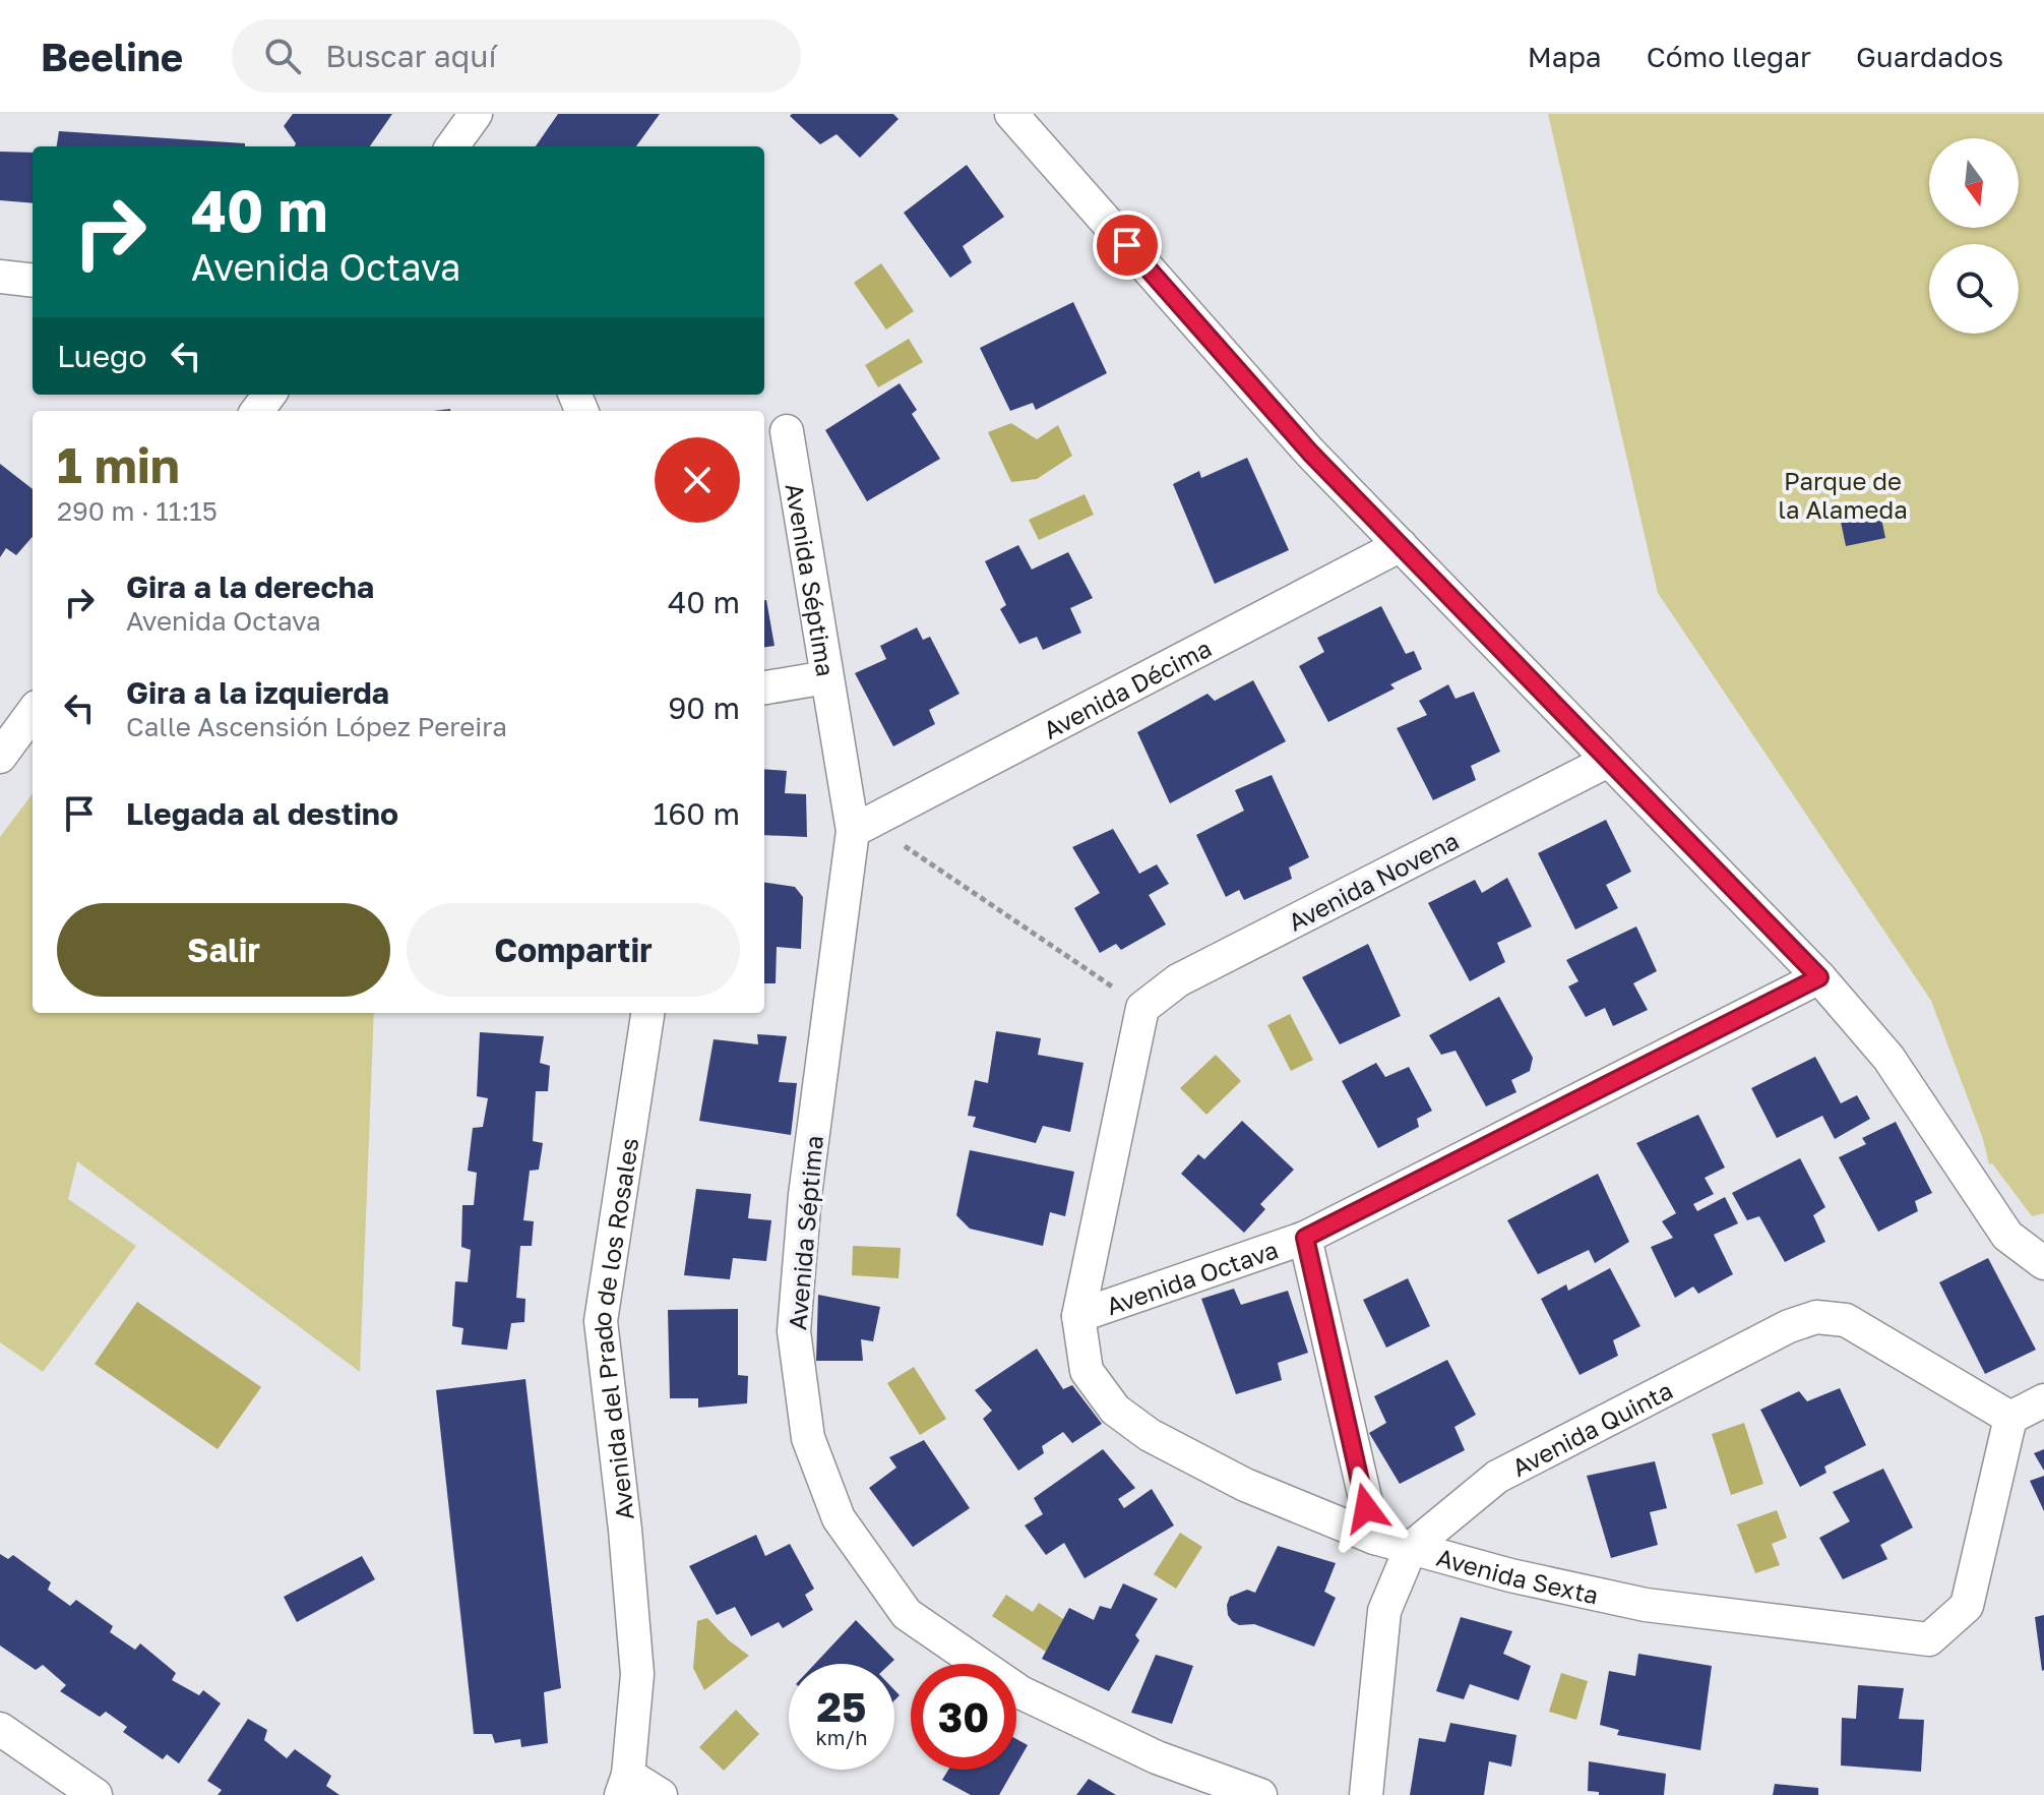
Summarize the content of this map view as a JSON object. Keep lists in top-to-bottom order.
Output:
{
  "streets": {
    "street": [
      "Avenida Séptima",
      "Avenida Décima",
      "Avenida Novena",
      "Avenida Octava",
      "Avenida del Prado de los Rosales",
      "Avenida Quinta",
      "Avenida Sexta"
    ]
  },
  "crossings": [
    ["Avenida Séptima", "Avenida Décima"],
    ["Avenida Novena", "Avenida Sexta"],
    ["Avenida Octava", "Avenida Sexta"],
    ["Avenida Quinta", "Avenida Sexta"]
  ],
  "parks": ["Parque de la Alameda"],
  "north": "bottom",
  "page": {
    "header": "Beeline",
    "search": "Buscar aquí",
    "nav": ["Mapa", "Cómo llegar", "Guardados"],
    "turn": ["40 m", "Avenida Octava"],
    "then": "Luego",
    "heading": ["1 min", "290 m · 11:15"],
    "list": [
      {
        "name": "Gira a la derecha",
        "note": "Avenida Octava",
        "value": "40 m"
      },
      {
        "name": "Gira a la izquierda",
        "note": "Calle Ascensión López Pereira",
        "value": "90 m"
      },
      {
        "name": "Llegada al destino",
        "value": "160 m"
      }
    ],
    "buttons": ["Salir", "Compartir"],
    "speed": "25 km/h",
    "limit": "30"
  }
}
